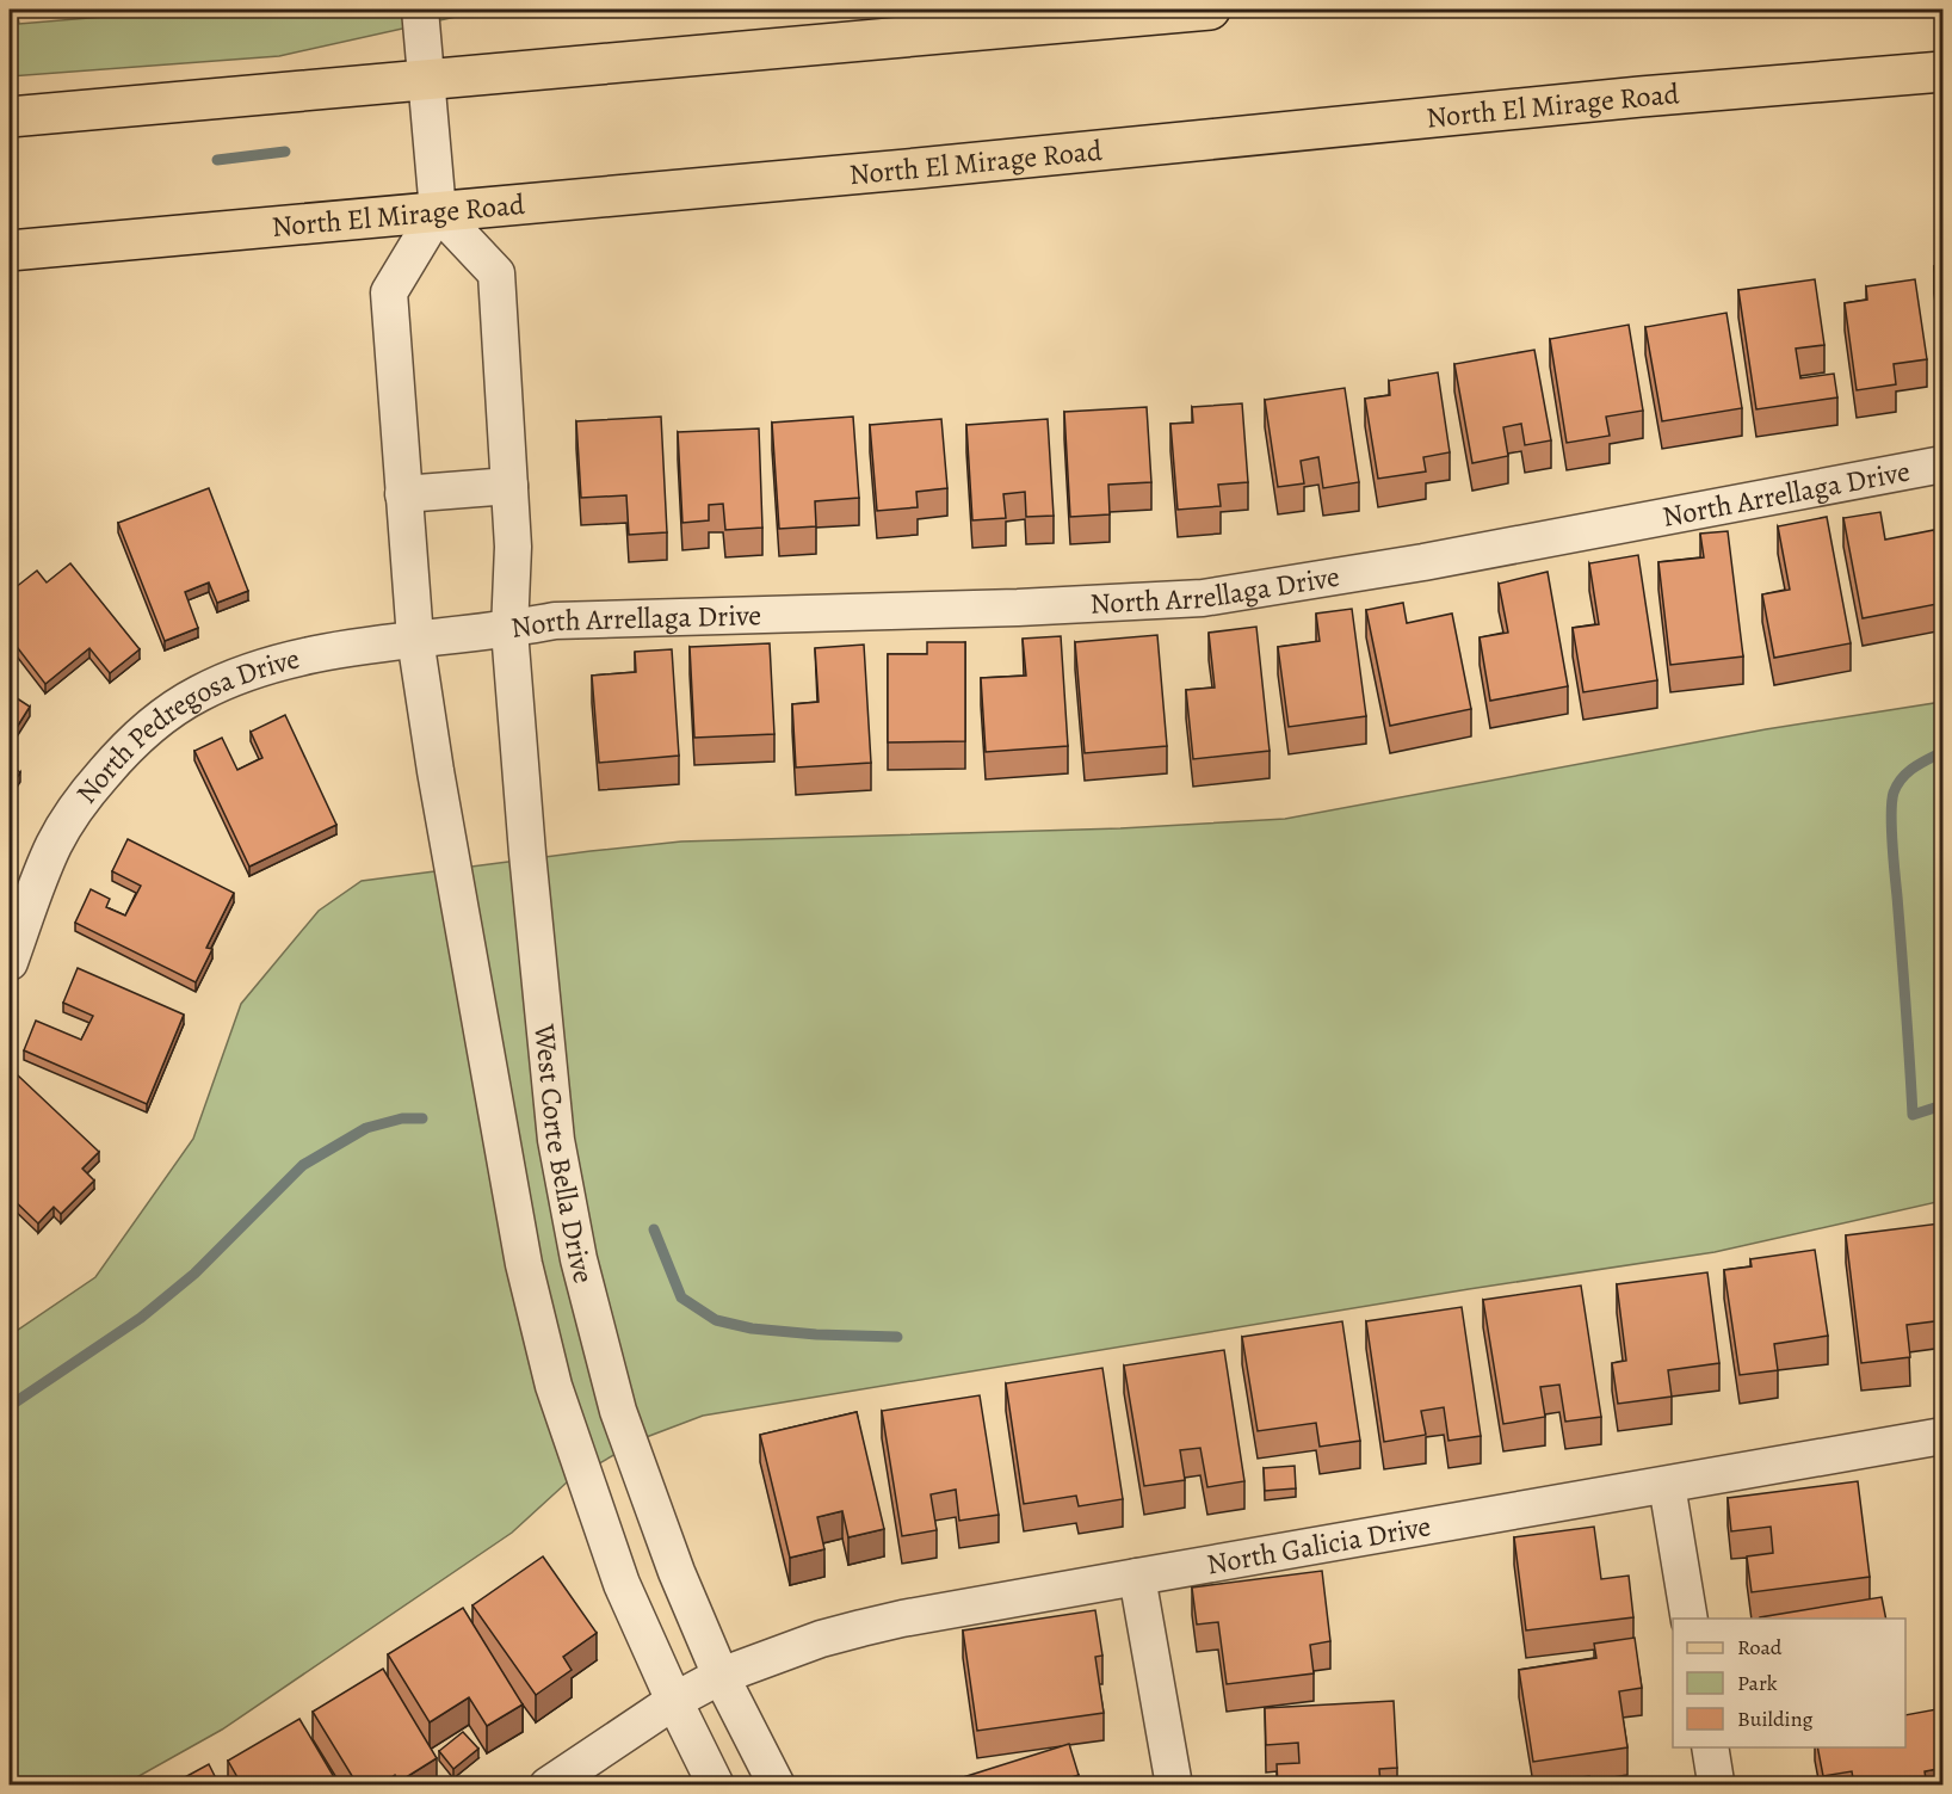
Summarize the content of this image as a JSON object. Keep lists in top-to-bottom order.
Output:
{
  "streets": {
    "main road": ["North El Mirage Road"],
    "street": [
      "North Arrellaga Drive",
      "North Pedregosa Drive",
      "West Corte Bella Drive",
      "North Galicia Drive"
    ]
  },
  "crossings": [
    ["North El Mirage Road", "West Corte Bella Drive"],
    ["North Arrellaga Drive", "North Pedregosa Drive"],
    ["North Arrellaga Drive", "West Corte Bella Drive"],
    ["North Pedregosa Drive", "West Corte Bella Drive"],
    ["West Corte Bella Drive", "North Galicia Drive"]
  ],
  "legend": ["Road", "Park", "Building"]
}
